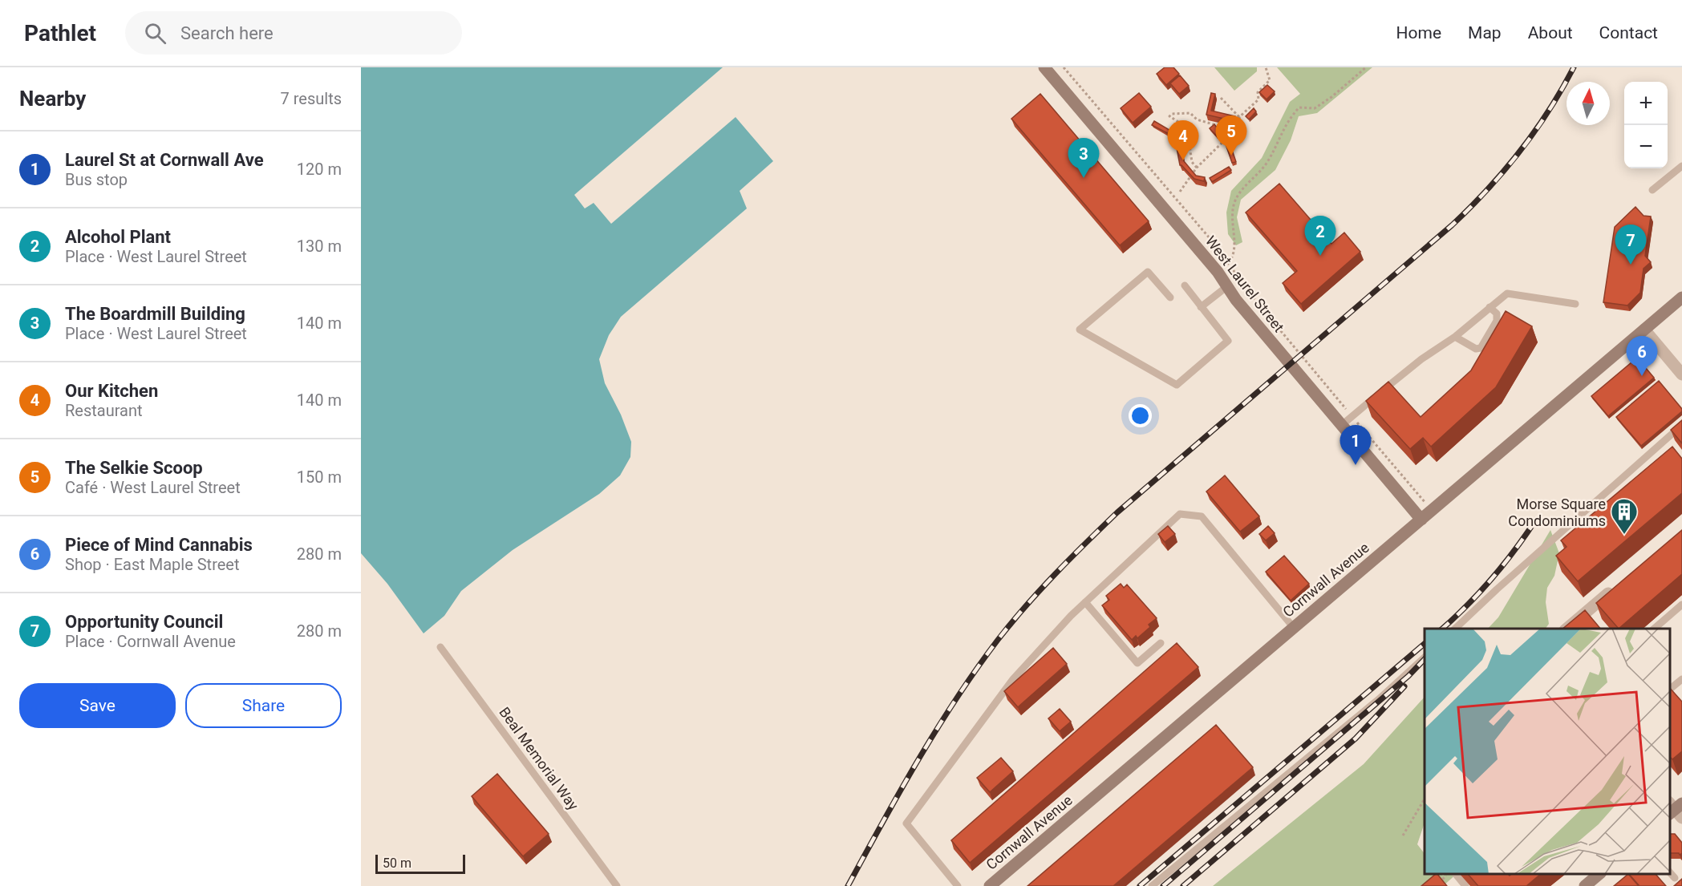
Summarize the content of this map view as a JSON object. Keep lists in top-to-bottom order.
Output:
{
  "streets": {
    "street": ["West Laurel Street", "Cornwall Avenue"],
    "lane": ["Beal Memorial Way"]
  },
  "crossings": [
    ["West Laurel Street", "Cornwall Avenue"]
  ],
  "places": {
    "building": ["Morse Square Condominiums"]
  },
  "scale_bar": "50 m",
  "north": "top",
  "page": {
    "header": "Pathlet",
    "search": "Search here",
    "nav": [
      "Home",
      "Map",
      "About",
      "Contact"
    ],
    "heading": ["Nearby", "7 results"],
    "map_buttons": ["+", "−"],
    "pins": [
      "5",
      "4",
      "3",
      "2",
      "7",
      "6",
      "1"
    ],
    "list": [
      {
        "mark": "1",
        "name": "Laurel St at Cornwall Ave",
        "note": "Bus stop",
        "value": "120 m"
      },
      {
        "mark": "2",
        "name": "Alcohol Plant",
        "note": "Place · West Laurel Street",
        "value": "130 m"
      },
      {
        "mark": "3",
        "name": "The Boardmill Building",
        "note": "Place · West Laurel Street",
        "value": "140 m"
      },
      {
        "mark": "4",
        "name": "Our Kitchen",
        "note": "Restaurant",
        "value": "140 m"
      },
      {
        "mark": "5",
        "name": "The Selkie Scoop",
        "note": "Café · West Laurel Street",
        "value": "150 m"
      },
      {
        "mark": "6",
        "name": "Piece of Mind Cannabis",
        "note": "Shop · East Maple Street",
        "value": "280 m"
      },
      {
        "mark": "7",
        "name": "Opportunity Council",
        "note": "Place · Cornwall Avenue",
        "value": "280 m"
      }
    ],
    "buttons": ["Save", "Share"],
    "scale": "50 m"
  }
}
